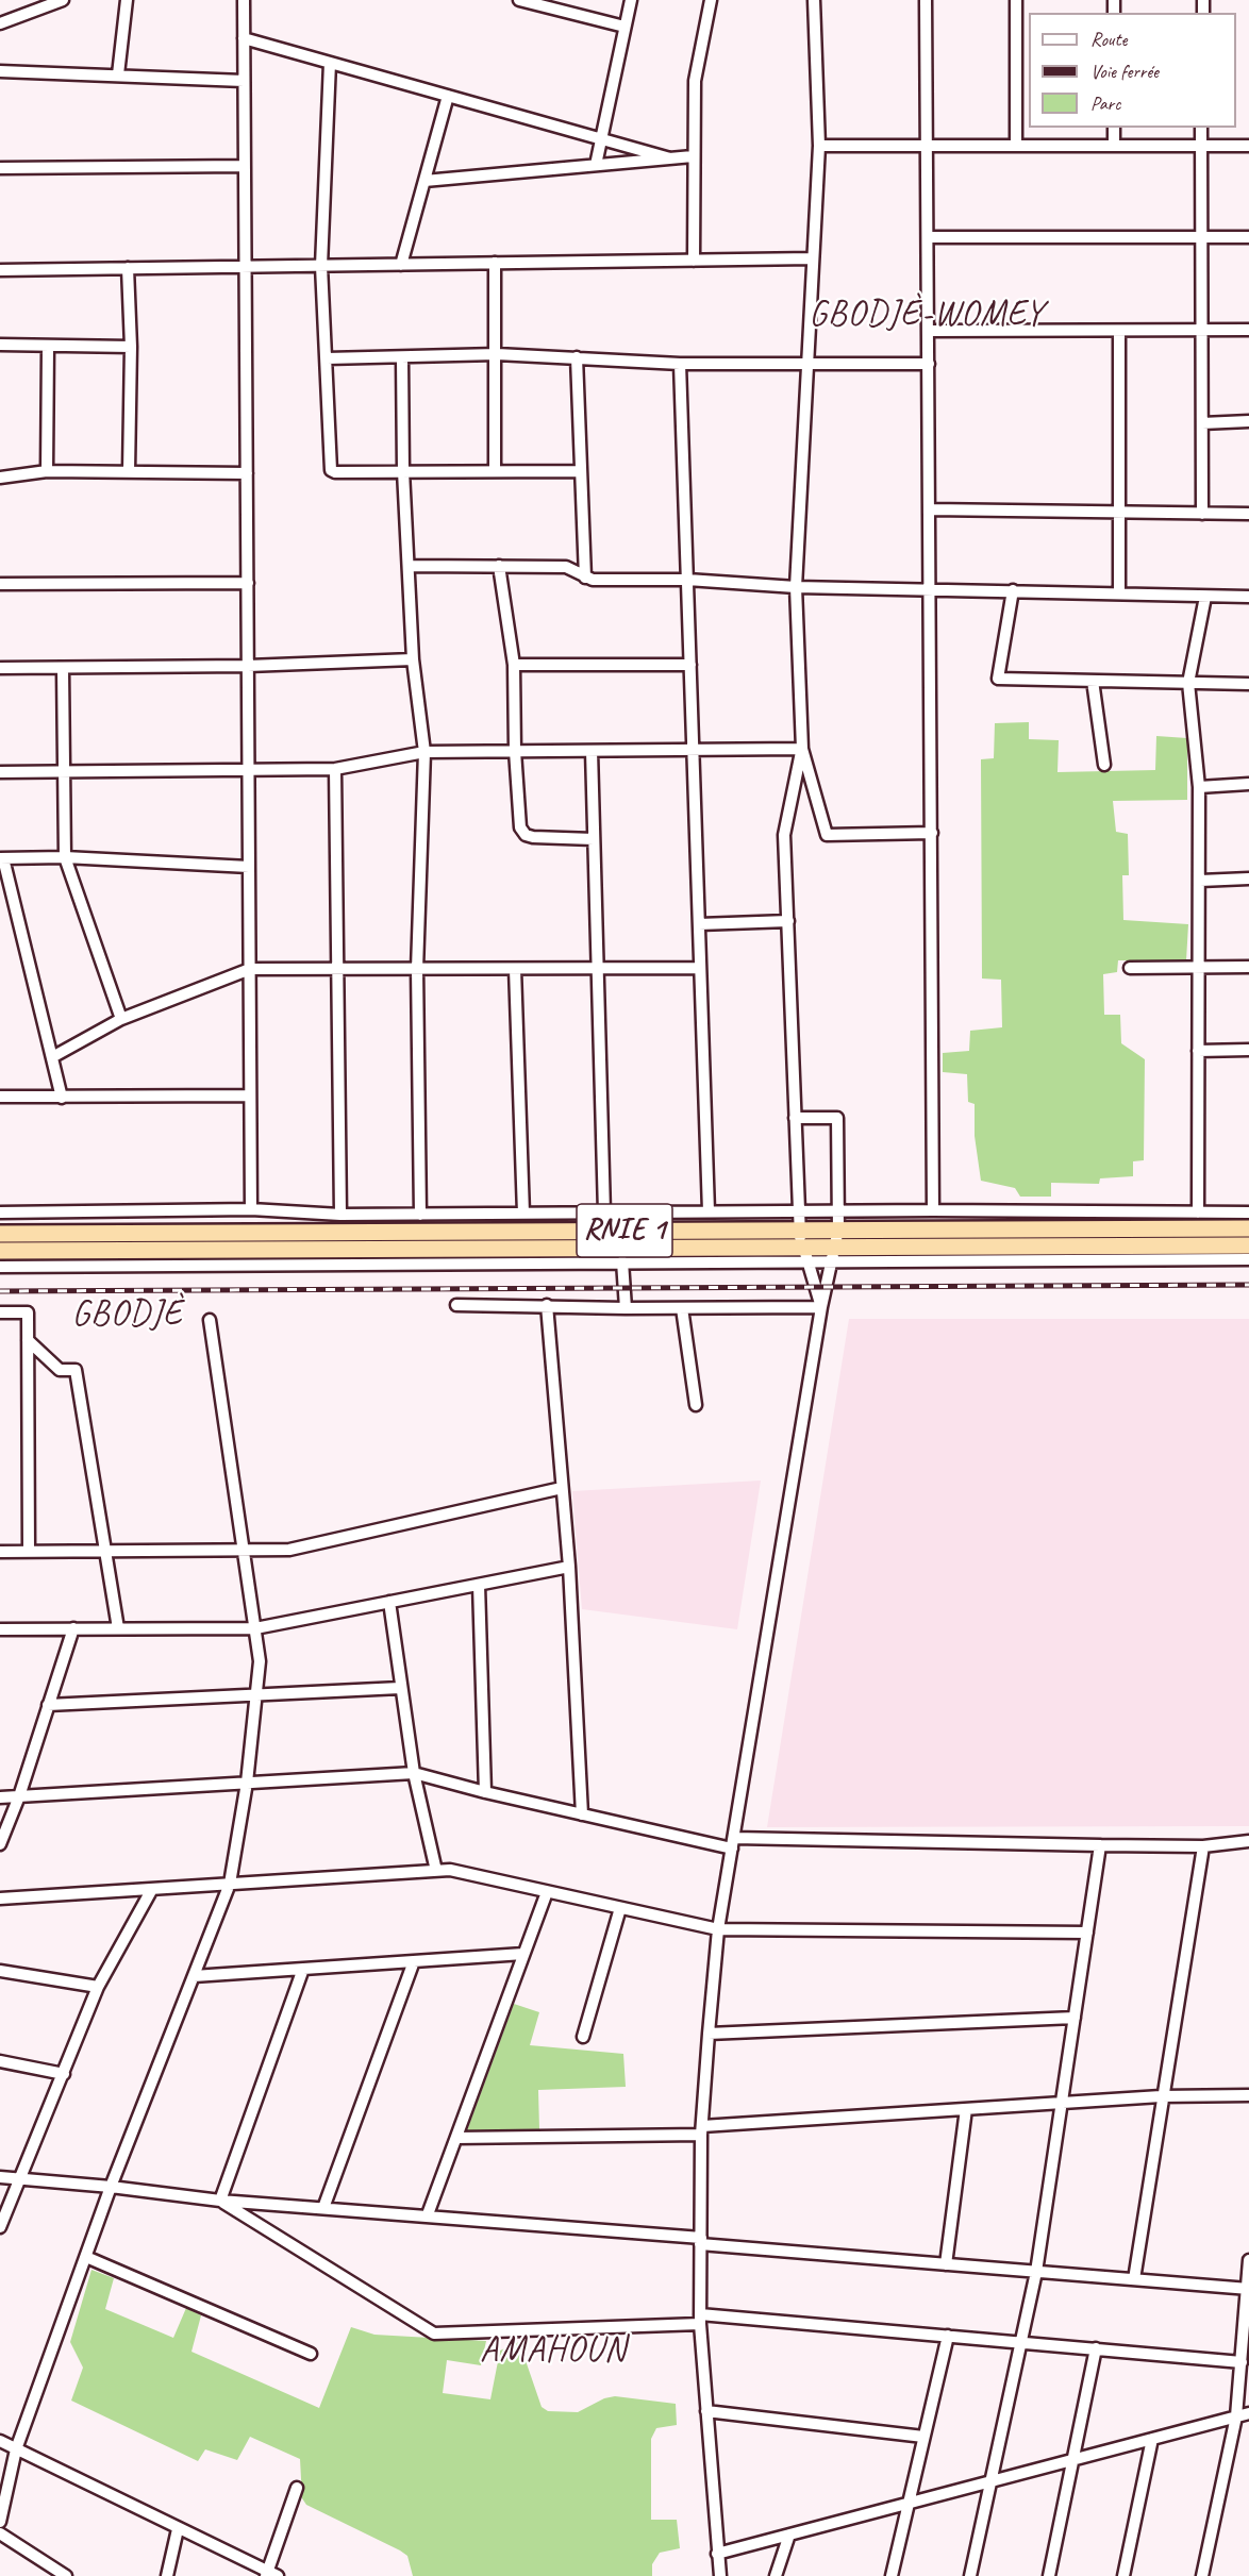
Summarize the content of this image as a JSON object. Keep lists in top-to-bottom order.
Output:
{
  "streets": {
    "highway": ["RNIE 1"]
  },
  "districts": ["GBODJÈ-WOMEY", "GBODJÈ", "AMAHOUN"],
  "legend": ["Route", "Voie ferrée", "Parc"]
}
